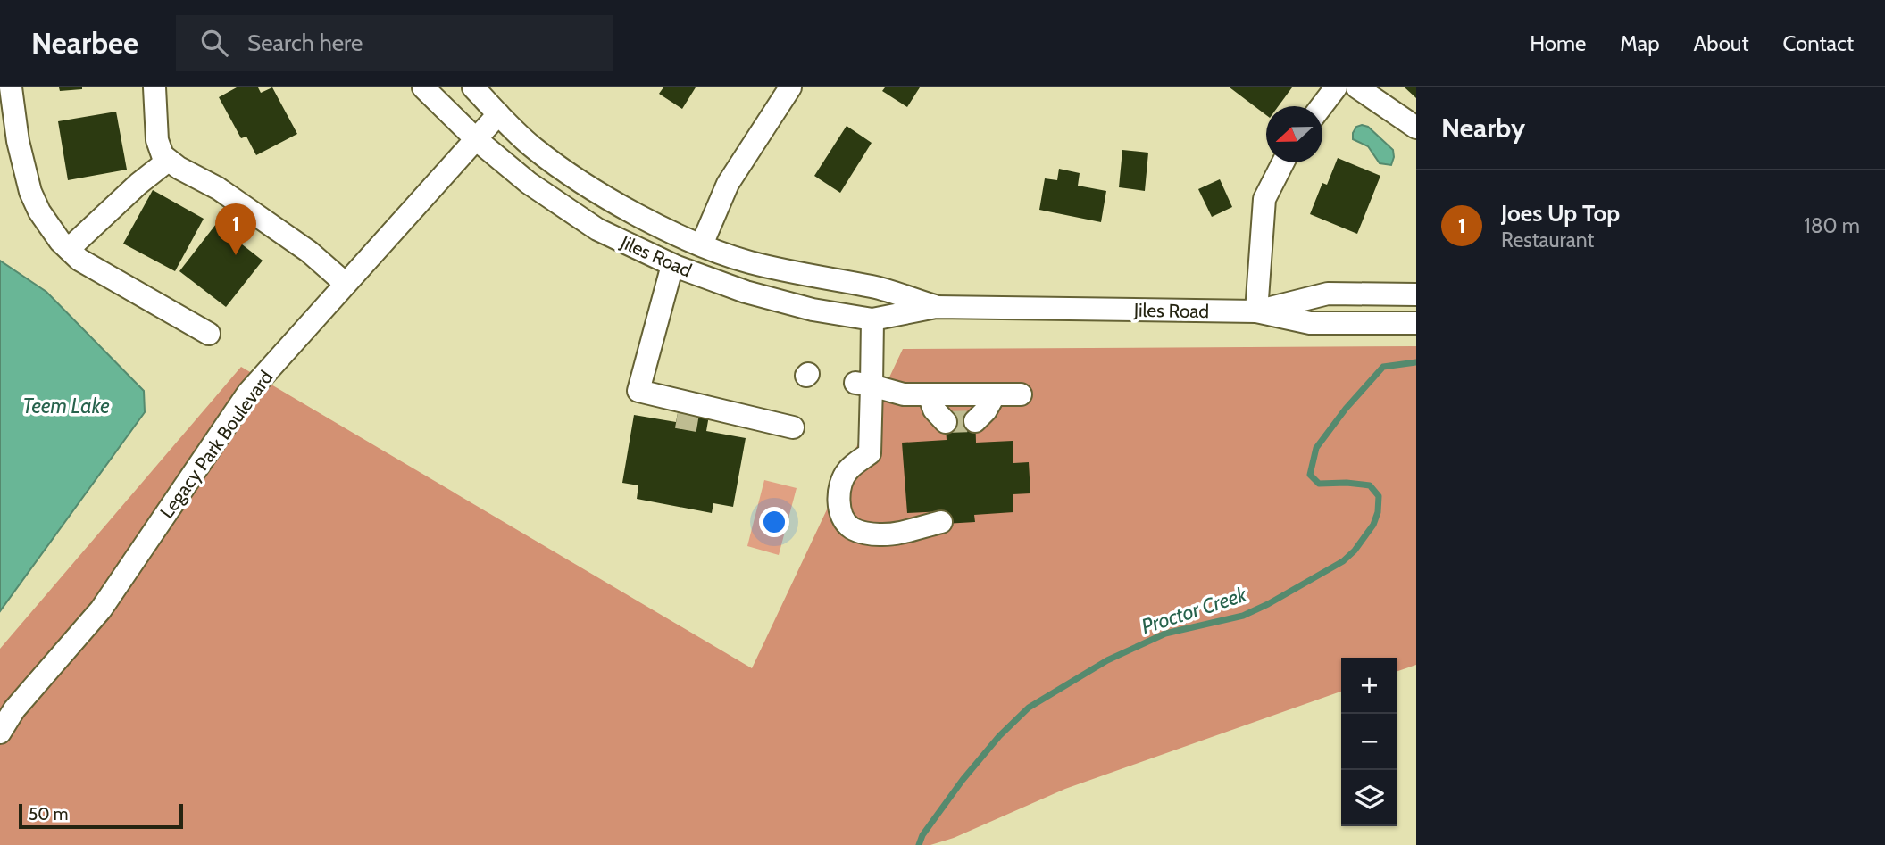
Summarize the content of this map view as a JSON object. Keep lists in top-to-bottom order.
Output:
{
  "streets": {
    "street": ["Jiles Road", "Legacy Park Boulevard"]
  },
  "crossings": [
    ["Jiles Road", "Legacy Park Boulevard"]
  ],
  "water": ["Teem Lake", "Proctor Creek"],
  "scale_bar": "50 m",
  "north": "left",
  "page": {
    "header": "Nearbee",
    "search": "Search here",
    "nav": [
      "Home",
      "Map",
      "About",
      "Contact"
    ],
    "heading": "Nearby",
    "list": [
      {
        "mark": "1",
        "name": "Joes Up Top",
        "note": "Restaurant",
        "value": "180 m"
      }
    ],
    "pins": "1",
    "map_buttons": ["+", "−"],
    "scale": "50 m"
  }
}
